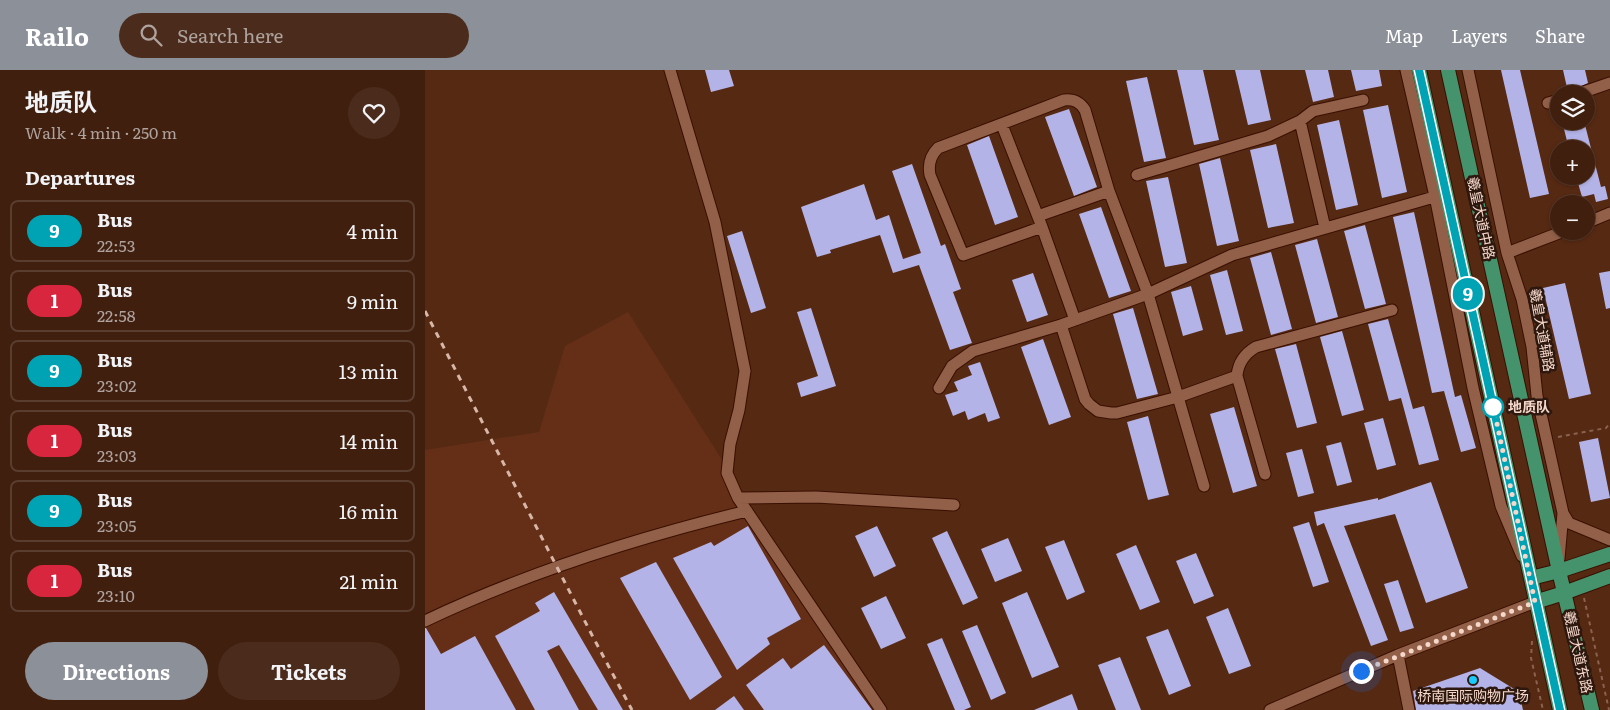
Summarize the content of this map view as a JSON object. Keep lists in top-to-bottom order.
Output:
{
  "streets": {
    "main road": ["羲皇大道中路", "羲皇大道东路"],
    "street": ["羲皇大道辅路"]
  },
  "crossings": [
    ["羲皇大道中路", "羲皇大道辅路"],
    ["羲皇大道中路", "羲皇大道东路"]
  ],
  "places": ["地质队", "桥南国际购物广场"],
  "lines": ["bus line 9"],
  "page": {
    "header": "Railo",
    "search": "Search here",
    "nav": ["Map", "Layers", "Share"],
    "heading": [
      ["地质队", "Walk · 4 min · 250 m"],
      "Departures"
    ],
    "on_map": "9",
    "map_buttons": ["+", "−"],
    "list": [
      {
        "mark": "9",
        "name": "Bus",
        "note": "22:53",
        "value": "4 min"
      },
      {
        "mark": "1",
        "name": "Bus",
        "note": "22:58",
        "value": "9 min"
      },
      {
        "mark": "9",
        "name": "Bus",
        "note": "23:02",
        "value": "13 min"
      },
      {
        "mark": "1",
        "name": "Bus",
        "note": "23:03",
        "value": "14 min"
      },
      {
        "mark": "9",
        "name": "Bus",
        "note": "23:05",
        "value": "16 min"
      },
      {
        "mark": "1",
        "name": "Bus",
        "note": "23:10",
        "value": "21 min"
      }
    ],
    "buttons": ["Directions", "Tickets"]
  }
}
